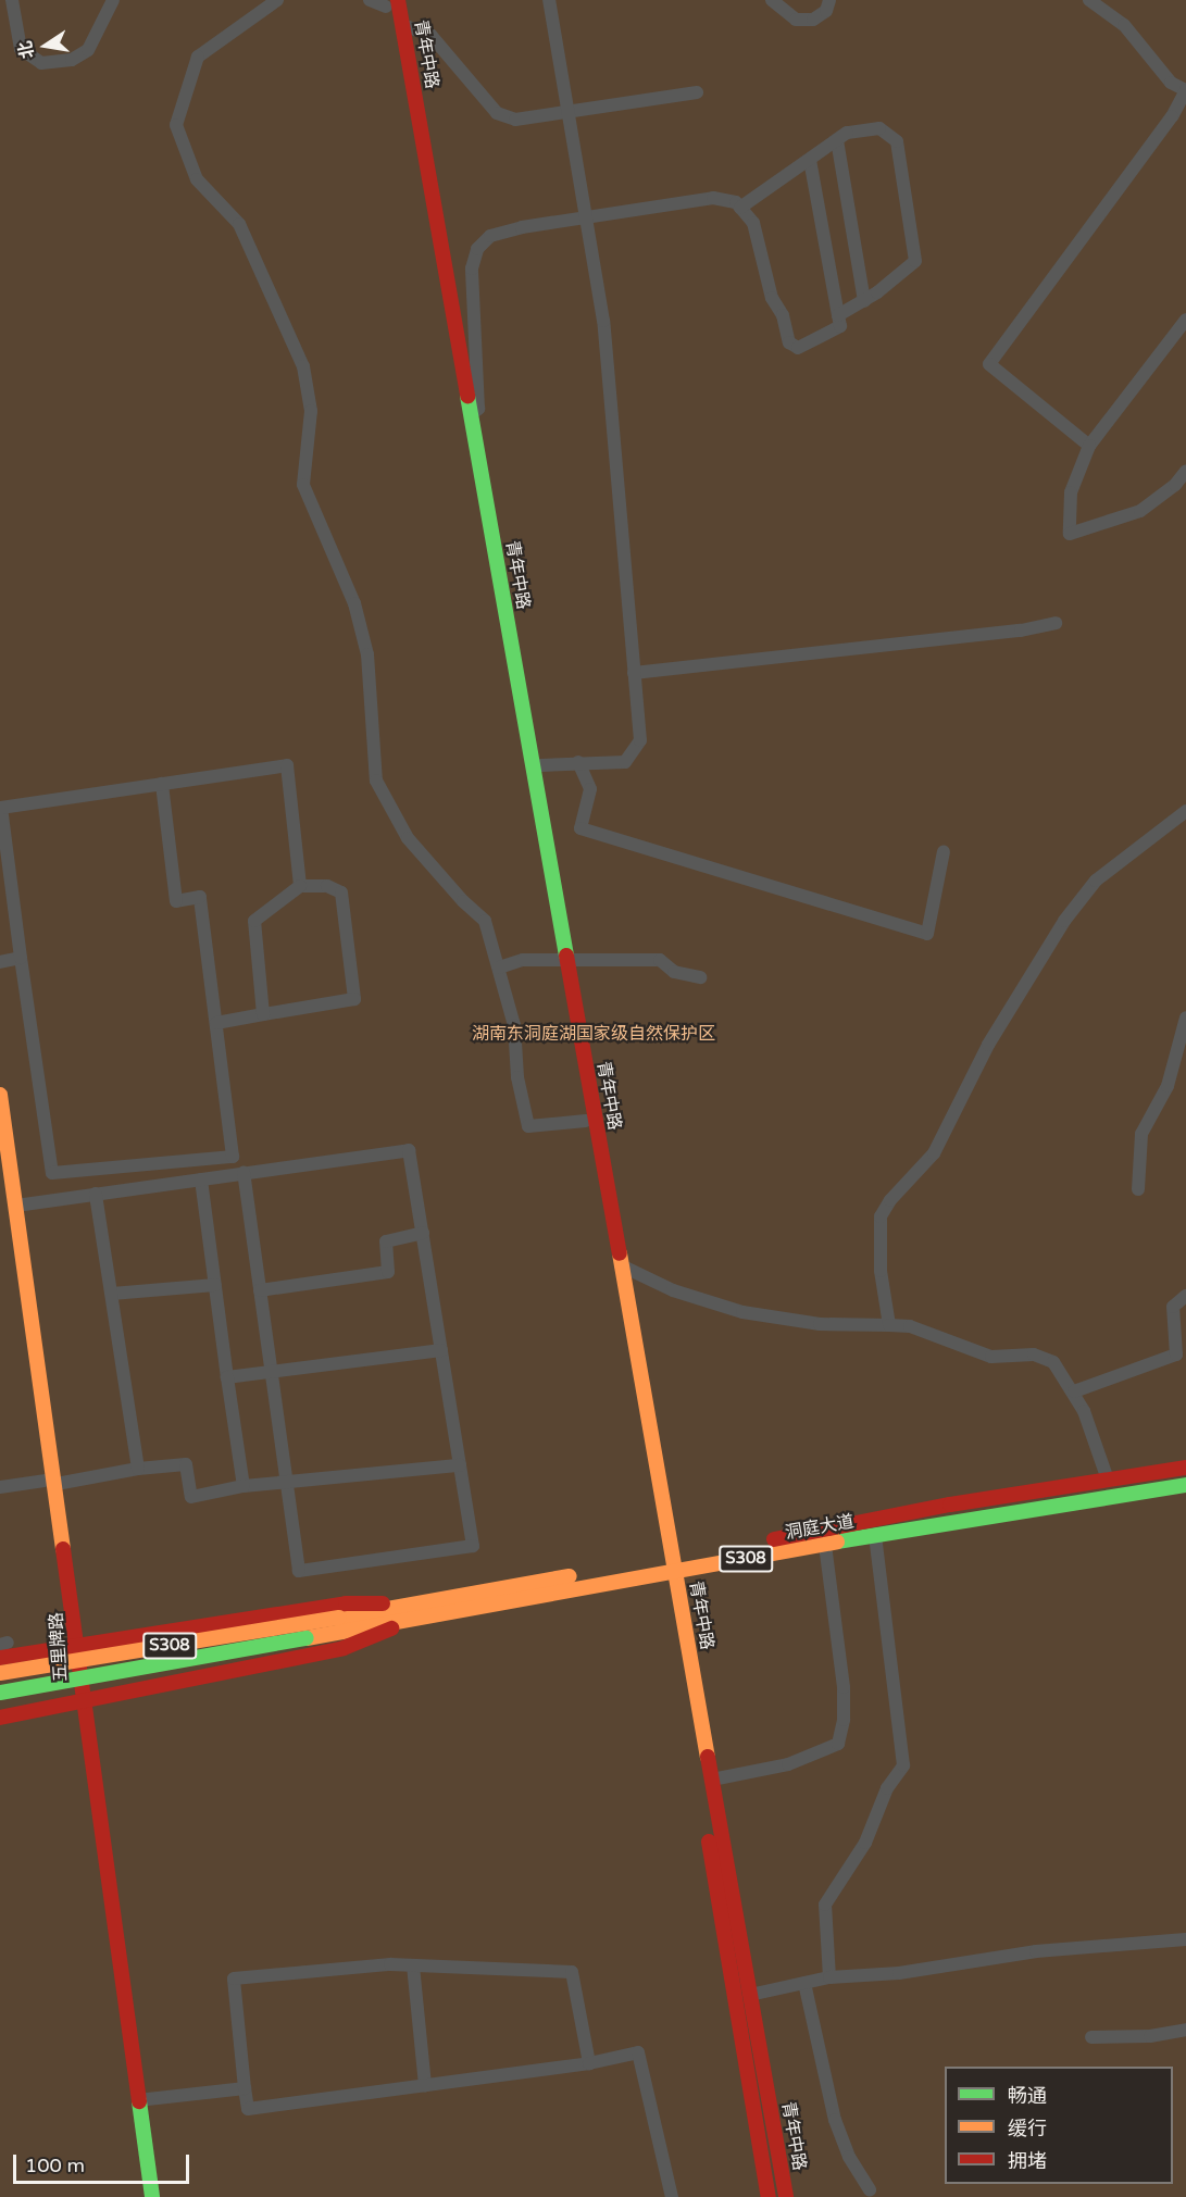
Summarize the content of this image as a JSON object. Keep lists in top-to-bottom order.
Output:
{
  "streets": {
    "main road": [
      "青年中路",
      "洞庭大道",
      "S308",
      "五里牌路"
    ]
  },
  "crossings": [
    ["青年中路", "洞庭大道"]
  ],
  "parks": ["湖南东洞庭湖国家级自然保护区"],
  "legend": ["畅通", "缓行", "拥堵"],
  "scale_bar": "100 m",
  "north": "left"
}
